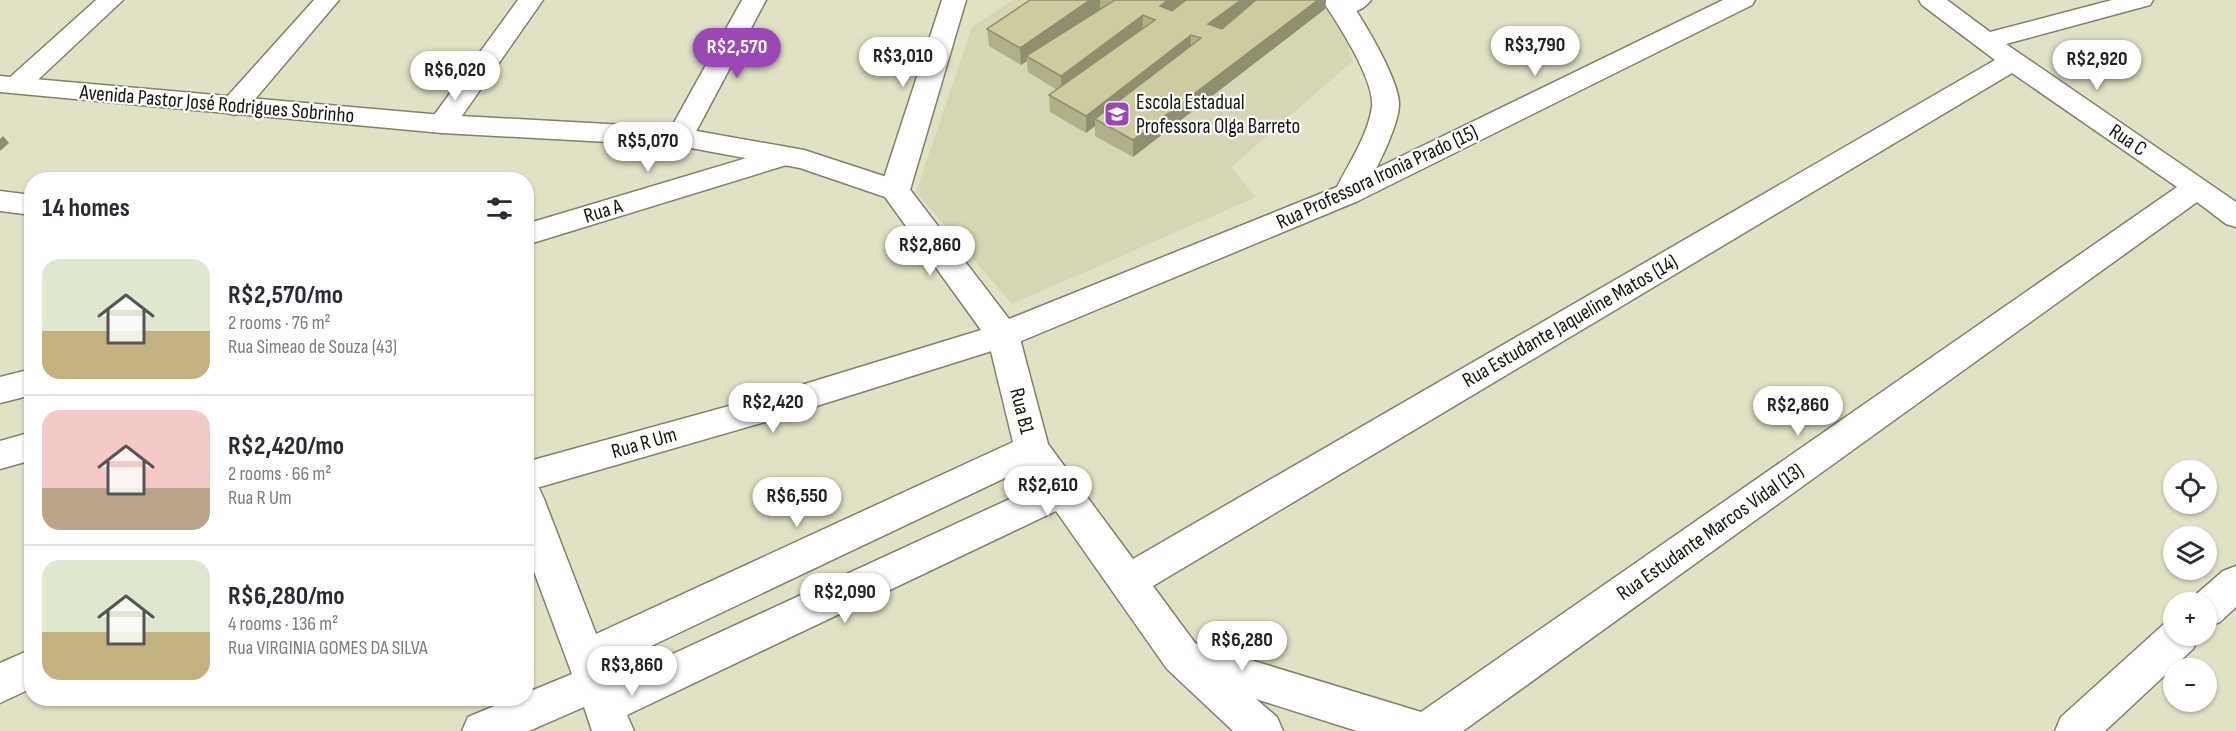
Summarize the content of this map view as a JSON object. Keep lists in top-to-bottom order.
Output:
{
  "streets": {
    "street": [
      "Avenida Pastor José Rodrigues Sobrinho",
      "Rua C",
      "Rua Professora Ironia Prado (15)",
      "Rua A",
      "Rua Estudante Jaqueline Matos (14)",
      "Rua B1",
      "Rua R Um",
      "Rua Estudante Marcos Vidal (13)"
    ]
  },
  "crossings": [
    ["Avenida Pastor José Rodrigues Sobrinho", "Rua A"],
    ["Avenida Pastor José Rodrigues Sobrinho", "Rua B1"],
    ["Rua C", "Rua Estudante Jaqueline Matos (14)"],
    ["Rua C", "Rua Estudante Marcos Vidal (13)"],
    ["Rua Professora Ironia Prado (15)", "Rua B1"],
    ["Rua Professora Ironia Prado (15)", "Rua R Um"],
    ["Rua Estudante Jaqueline Matos (14)", "Rua B1"],
    ["Rua B1", "Rua R Um"]
  ],
  "places": {
    "school or university": ["Escola Estadual Professora Olga Barreto"]
  },
  "page": {
    "price": [
      "R$3,790",
      "R$2,570",
      "R$3,010",
      "R$2,920",
      "R$6,020",
      "R$5,070",
      "R$2,860",
      "R$2,420",
      "R$2,860",
      "R$2,610",
      "R$6,550",
      "R$2,090",
      "R$6,280",
      "R$3,860"
    ],
    "heading": "14 homes",
    "list": [
      {
        "name": "R$2,570/mo",
        "note": "2 rooms · 76 m² · Rua Simeao de Souza (43)"
      },
      {
        "name": "R$2,420/mo",
        "note": "2 rooms · 66 m² · Rua R Um"
      },
      {
        "name": "R$6,280/mo",
        "note": "4 rooms · 136 m² · Rua VIRGINIA GOMES DA SILVA"
      }
    ],
    "map_buttons": ["+", "−"]
  }
}
